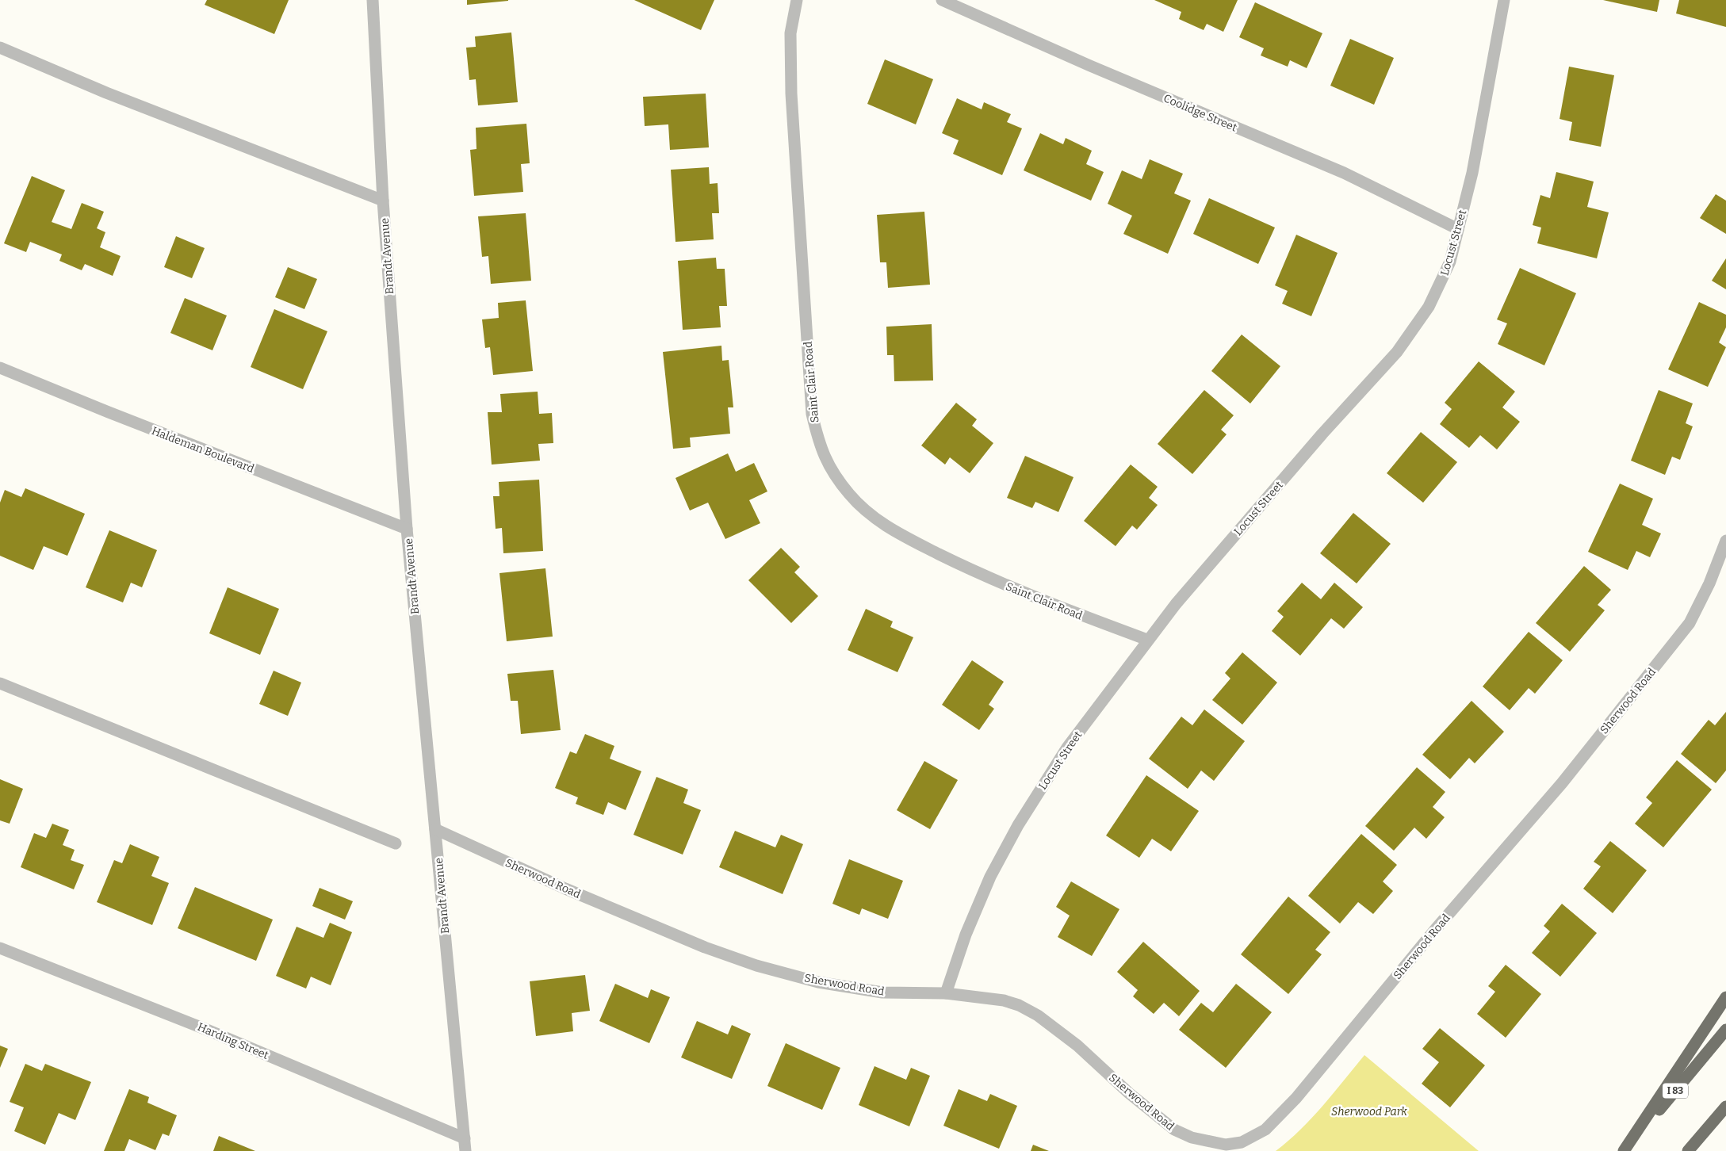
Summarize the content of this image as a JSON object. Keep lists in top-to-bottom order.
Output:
{
  "streets": {
    "highway": ["I 83"],
    "street": [
      "Coolidge Street",
      "Locust Street",
      "Brandt Avenue",
      "Saint Clair Road",
      "Haldeman Boulevard",
      "Sherwood Road",
      "Harding Street"
    ]
  },
  "crossings": [
    ["Coolidge Street", "Locust Street"],
    ["Locust Street", "Saint Clair Road"],
    ["Locust Street", "Sherwood Road"],
    ["Brandt Avenue", "Haldeman Boulevard"],
    ["Brandt Avenue", "Sherwood Road"],
    ["Brandt Avenue", "Harding Street"]
  ],
  "parks": ["Sherwood Park"]
}
